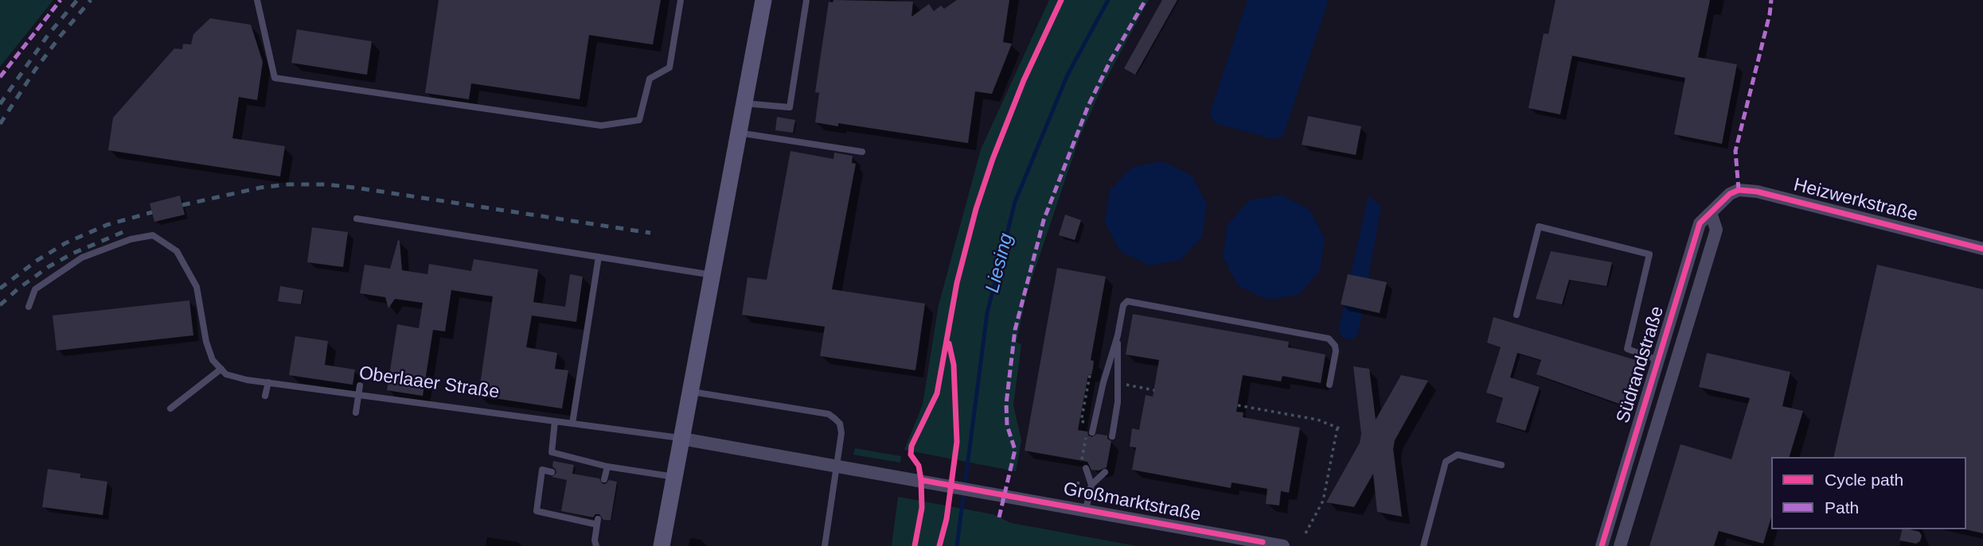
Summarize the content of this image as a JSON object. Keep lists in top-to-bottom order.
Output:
{
  "streets": {
    "street": ["Heizwerkstraße", "Südrandstraße", "Großmarktstraße"],
    "lane": ["Oberlaaer Straße"]
  },
  "crossings": [
    ["Heizwerkstraße", "Südrandstraße"]
  ],
  "water": ["Liesing"],
  "legend": ["Cycle path", "Path"]
}
